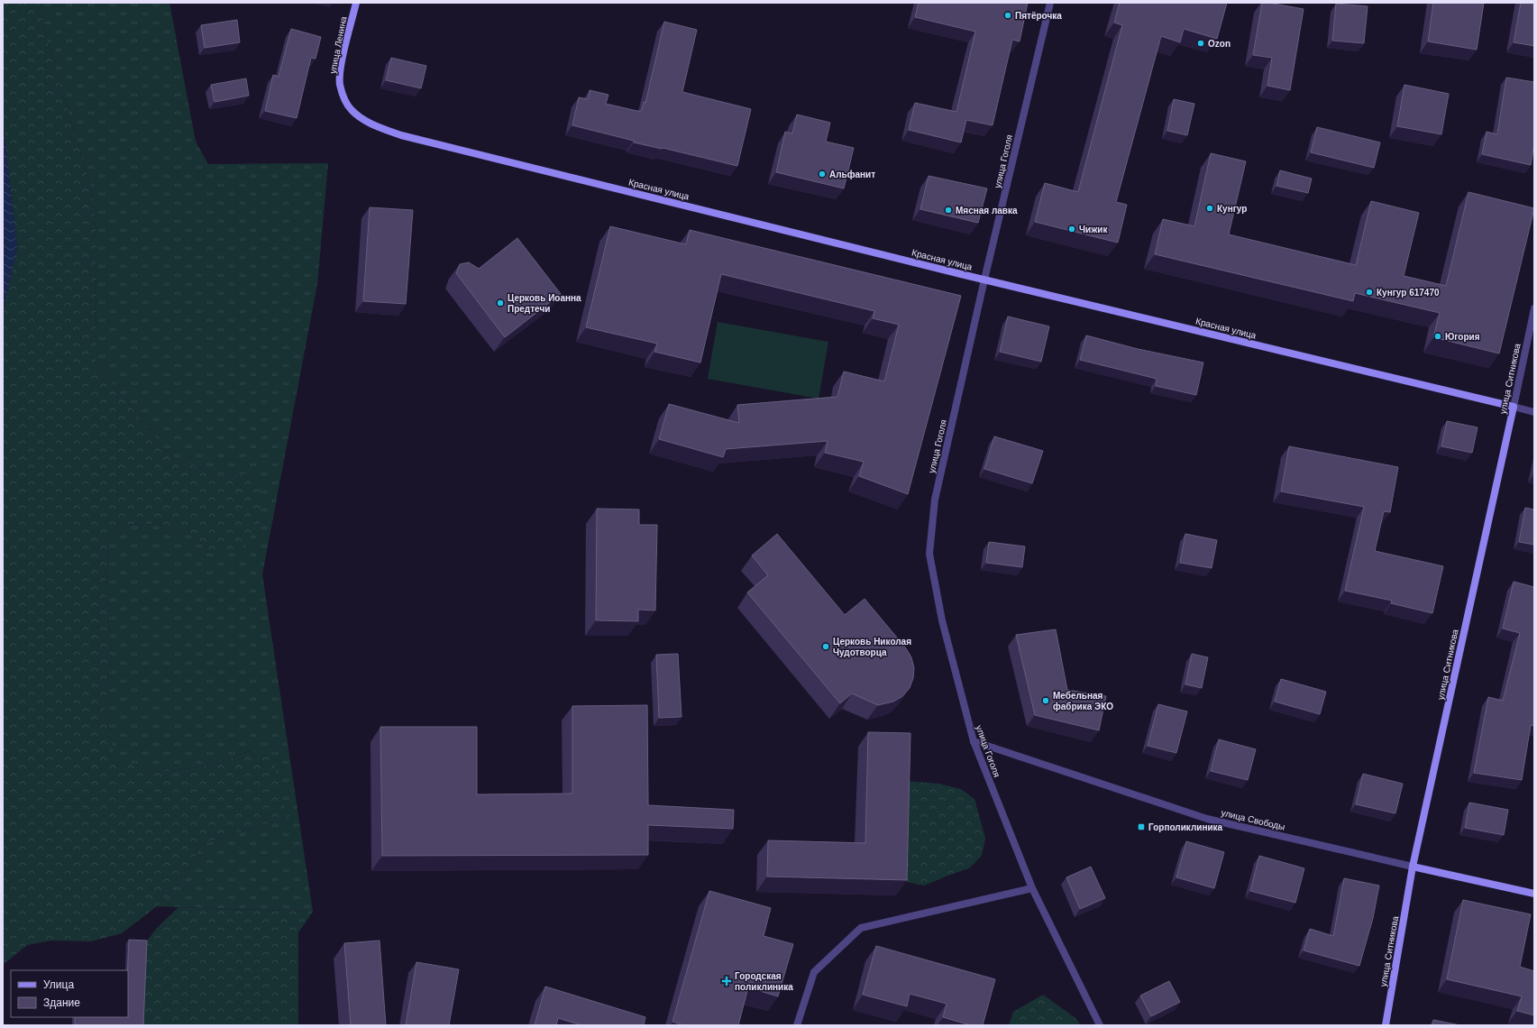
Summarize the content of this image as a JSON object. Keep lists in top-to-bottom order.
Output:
{
  "streets": {
    "main road": [
      "улица Ленина",
      "Красная улица",
      "улица Ситникова",
      "улица Свободы"
    ],
    "street": ["улица Гоголя"]
  },
  "crossings": [
    ["улица Ленина", "Красная улица"],
    ["улица Гоголя", "Красная улица"],
    ["улица Гоголя", "улица Свободы"],
    ["Красная улица", "улица Ситникова"],
    ["улица Ситникова", "улица Свободы"]
  ],
  "places": {
    "other": [
      "Пятёрочка",
      "Ozon",
      "Альфанит",
      "Кунгур",
      "Мясная лавка",
      "Чижик",
      "Кунгур 617470",
      "Церковь Иоанна Предтечи",
      "Югория",
      "Церковь Николая Чудотворца",
      "Мебельная фабрика ЭКО"
    ],
    "transit": ["Горполиклиника"],
    "health": ["Городская поликлиника"]
  },
  "legend": ["Улица", "Здание"]
}
